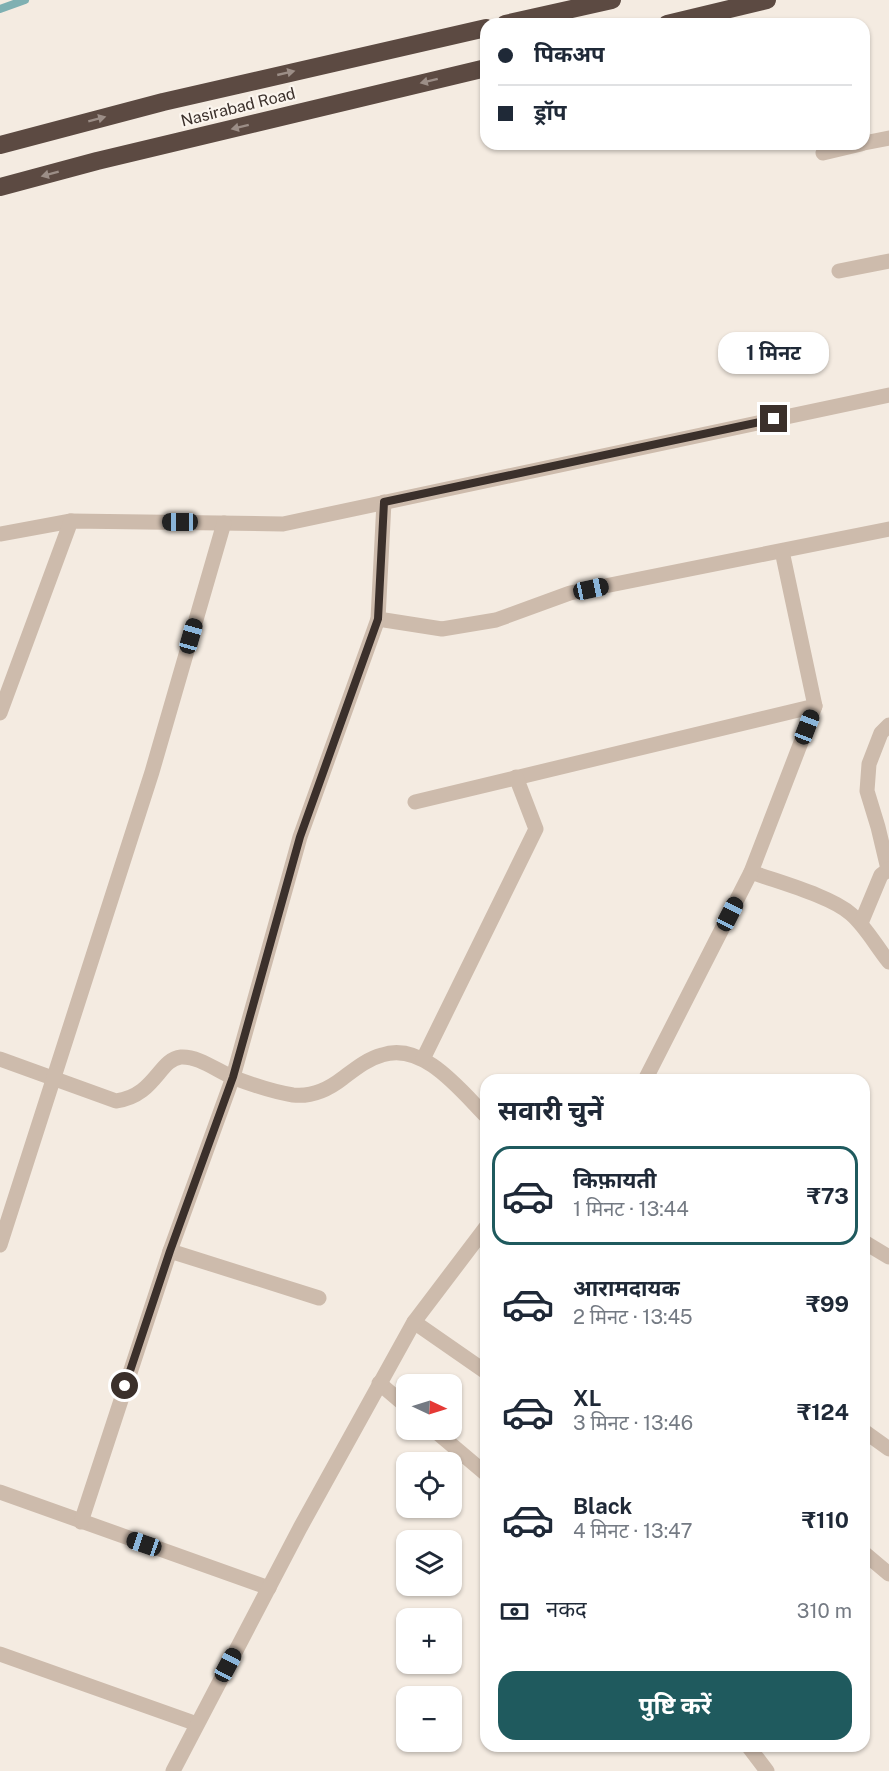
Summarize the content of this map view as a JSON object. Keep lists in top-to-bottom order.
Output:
{
  "streets": {
    "highway": ["Nasirabad Road"]
  },
  "north": "right",
  "page": {
    "banner": ["पिकअप", "ड्रॉप"],
    "bubble": "1 मिनट",
    "heading": "सवारी चुनें",
    "list": [
      {
        "name": "किफ़ायती",
        "note": "1 मिनट · 13:44",
        "value": "₹73"
      },
      {
        "name": "आरामदायक",
        "note": "2 मिनट · 13:45",
        "value": "₹99"
      },
      {
        "name": "XL",
        "note": "3 मिनट · 13:46",
        "value": "₹124"
      },
      {
        "name": "Black",
        "note": "4 मिनट · 13:47",
        "value": "₹110"
      }
    ],
    "map_buttons": ["+", "−"],
    "pay": ["नकद", "310 m"],
    "buttons": "पुष्टि करें"
  }
}
